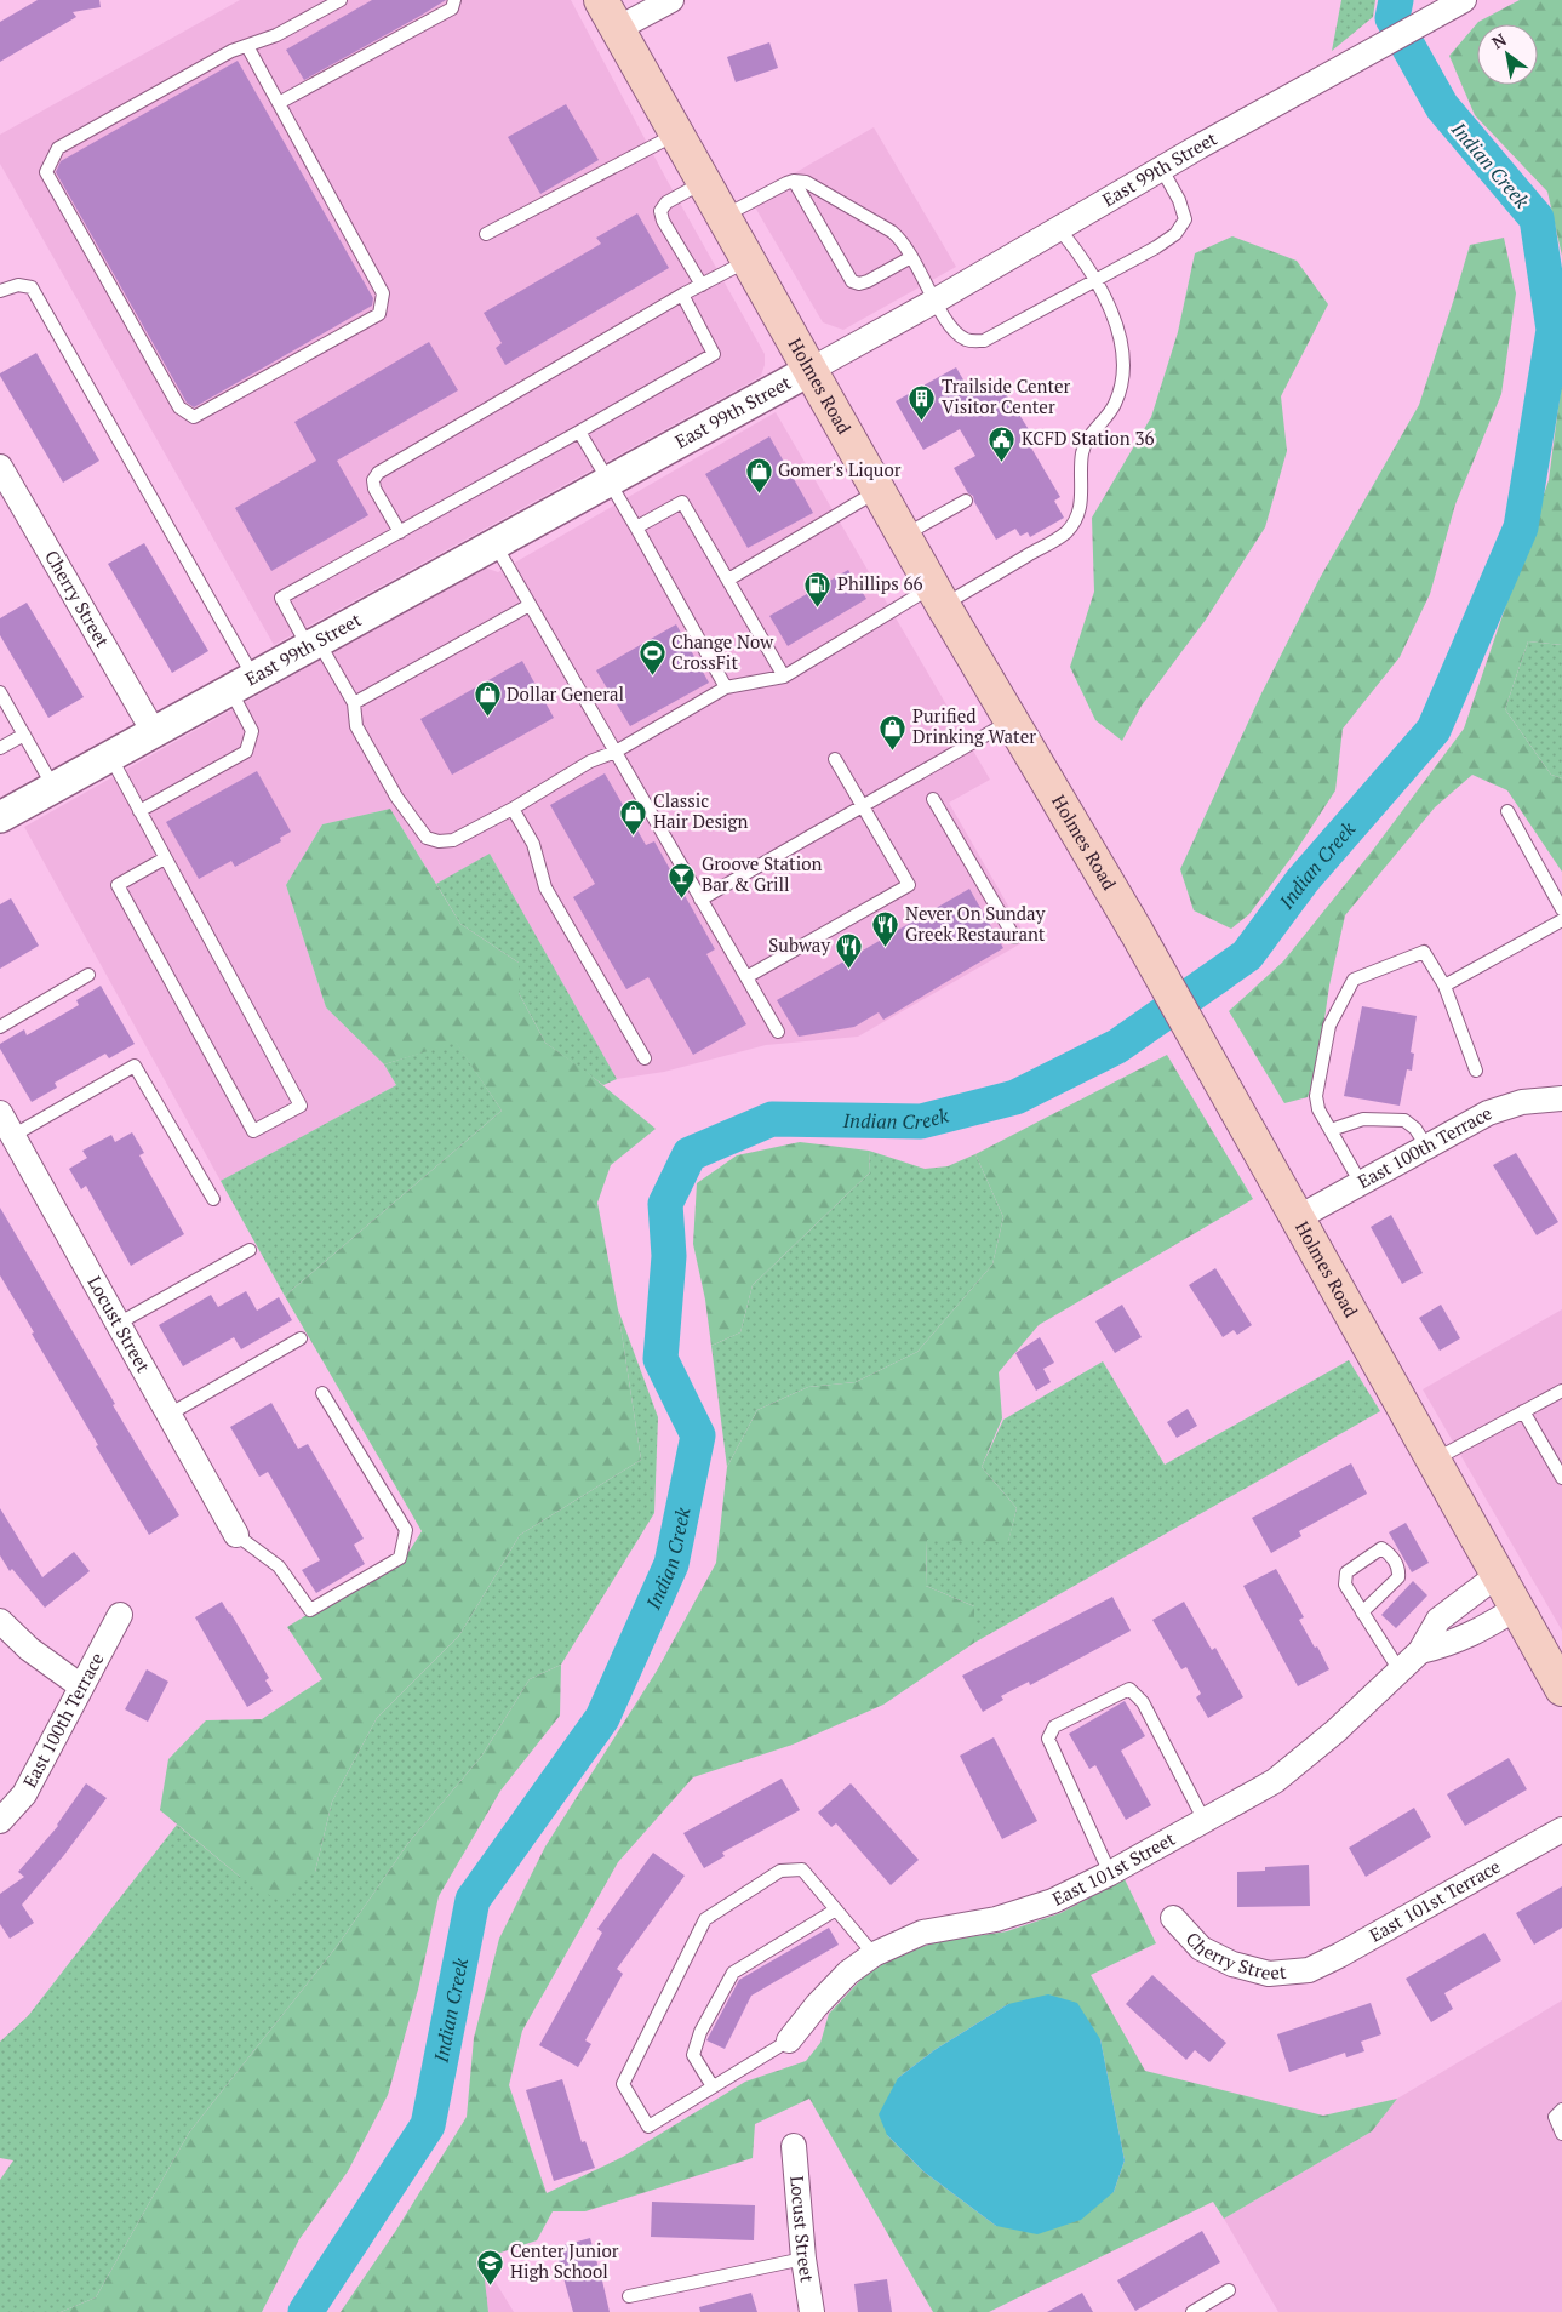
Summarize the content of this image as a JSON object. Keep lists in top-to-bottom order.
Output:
{
  "streets": {
    "main road": ["Holmes Road"],
    "street": [
      "East 99th Street",
      "Cherry Street",
      "East 100th Terrace",
      "Locust Street",
      "East 101st Street",
      "East 101st Terrace"
    ]
  },
  "crossings": [
    ["East 99th Street", "Holmes Road"],
    ["East 99th Street", "Cherry Street"],
    ["Holmes Road", "East 100th Terrace"],
    ["Holmes Road", "East 101st Street"],
    ["Cherry Street", "East 101st Terrace"]
  ],
  "water": ["Indian Creek"],
  "places": {
    "building": ["Trailside Center Visitor Center"],
    "public building": ["KCFD Station 36"],
    "shop": [
      "Gomer's Liquor",
      "Dollar General",
      "Purified Drinking Water",
      "Classic Hair Design"
    ],
    "fuel station": ["Phillips 66"],
    "sports": ["Change Now CrossFit"],
    "bar": ["Groove Station Bar & Grill"],
    "restaurant": ["Never On Sunday Greek Restaurant", "Subway"],
    "school or university": ["Center Junior High School"]
  },
  "north": "top left"
}
